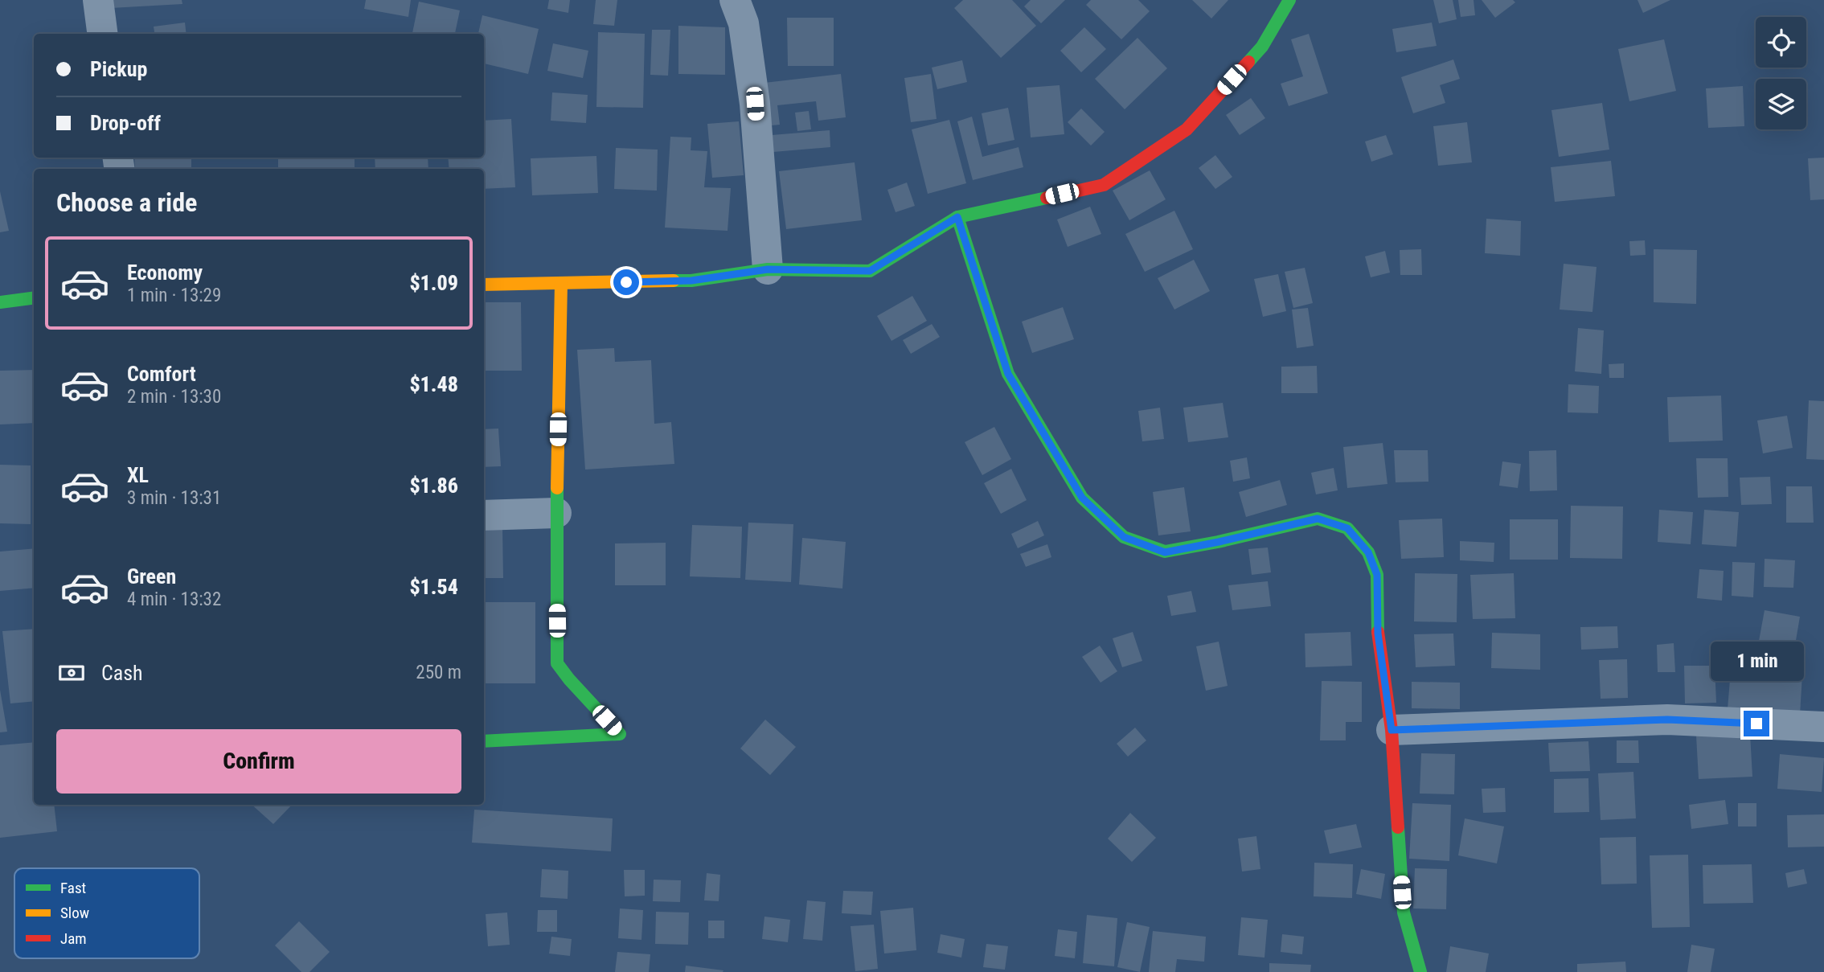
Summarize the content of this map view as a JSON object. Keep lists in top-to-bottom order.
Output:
{
  "legend": ["Fast", "Slow", "Jam"],
  "page": {
    "banner": ["Pickup", "Drop-off"],
    "heading": "Choose a ride",
    "list": [
      {
        "name": "Economy",
        "note": "1 min · 13:29",
        "value": "$1.09"
      },
      {
        "name": "Comfort",
        "note": "2 min · 13:30",
        "value": "$1.48"
      },
      {
        "name": "XL",
        "note": "3 min · 13:31",
        "value": "$1.86"
      },
      {
        "name": "Green",
        "note": "4 min · 13:32",
        "value": "$1.54"
      }
    ],
    "bubble": "1 min",
    "pay": ["Cash", "250 m"],
    "buttons": "Confirm"
  }
}
